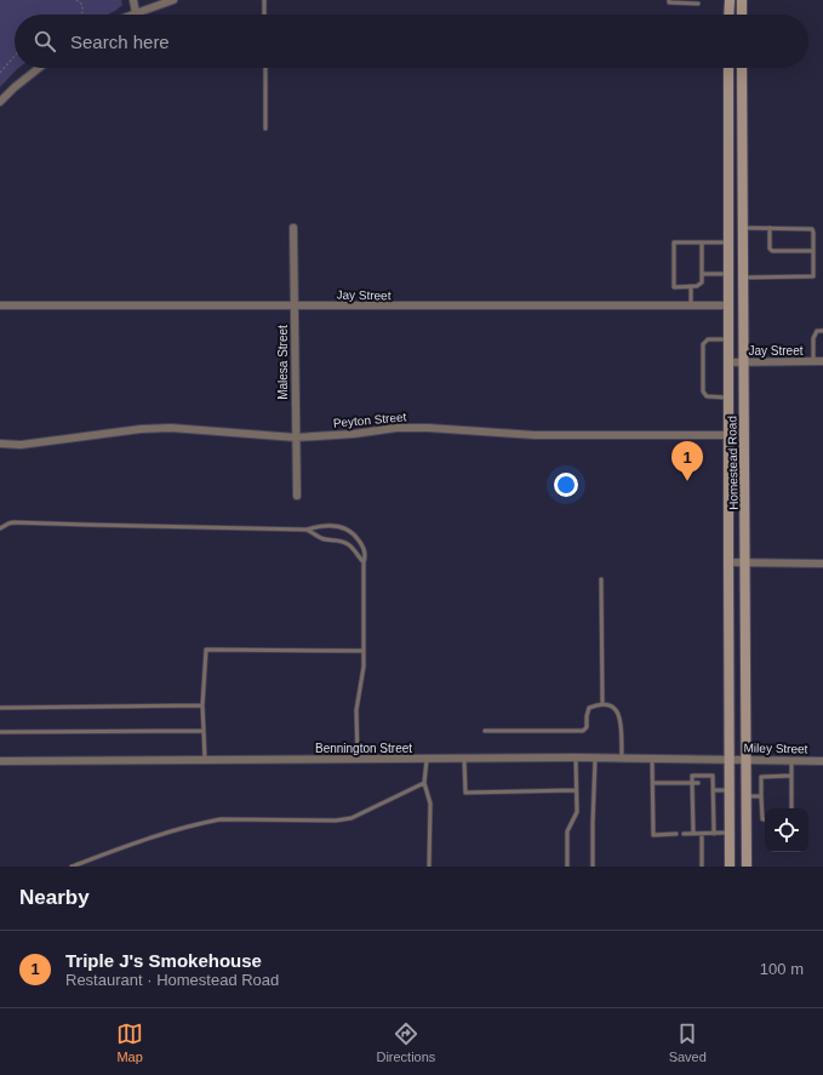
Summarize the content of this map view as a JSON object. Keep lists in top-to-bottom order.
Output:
{
  "streets": {
    "main road": ["Homestead Road"],
    "street": [
      "Jay Street",
      "Malesa Street",
      "Peyton Street",
      "Bennington Street",
      "Miley Street"
    ]
  },
  "crossings": [
    ["Jay Street", "Malesa Street"],
    ["Jay Street", "Homestead Road"],
    ["Malesa Street", "Peyton Street"],
    ["Peyton Street", "Homestead Road"],
    ["Homestead Road", "Bennington Street"],
    ["Homestead Road", "Miley Street"],
    ["Bennington Street", "Miley Street"]
  ],
  "page": {
    "search": "Search here",
    "pins": "1",
    "heading": "Nearby",
    "list": [
      {
        "mark": "1",
        "name": "Triple J's Smokehouse",
        "note": "Restaurant · Homestead Road",
        "value": "100 m"
      }
    ],
    "nav": ["Map", "Directions", "Saved"]
  }
}
